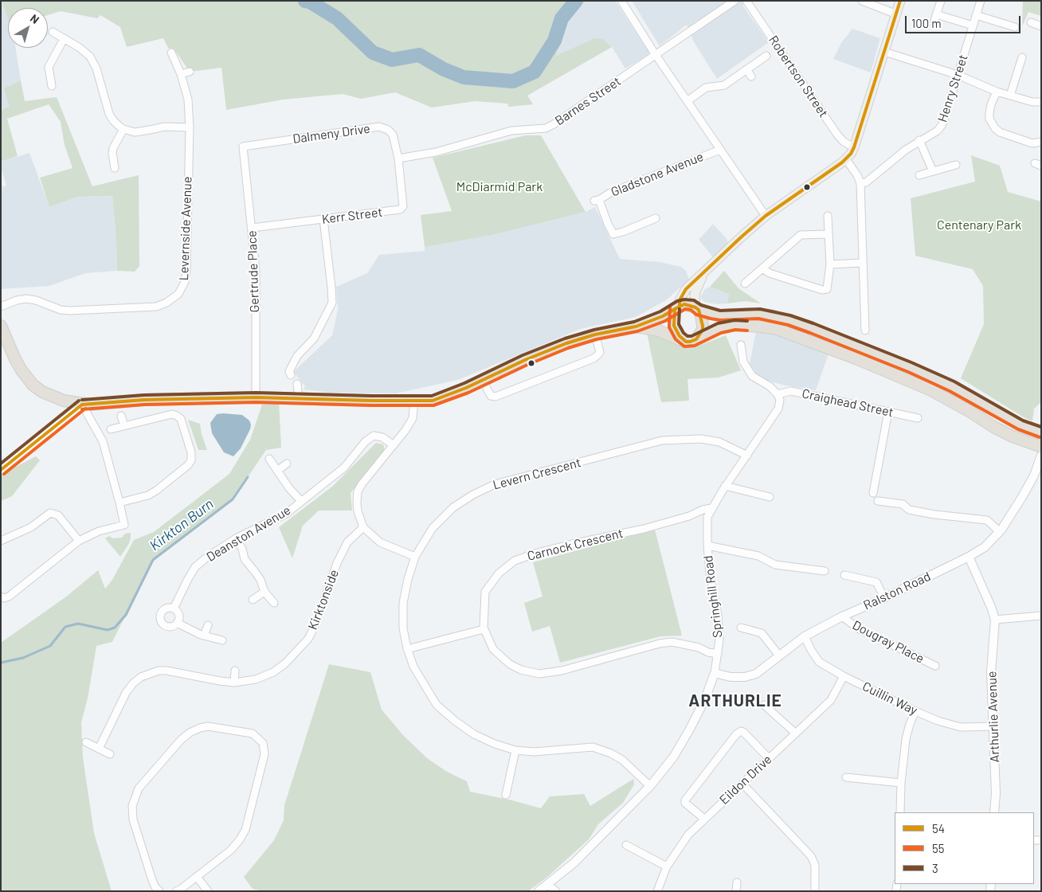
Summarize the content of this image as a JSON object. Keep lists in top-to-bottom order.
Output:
{
  "streets": {
    "street": [
      "Robertson Street",
      "Henry Street",
      "Barnes Street",
      "Dalmeny Drive",
      "Gladstone Avenue",
      "Kerr Street",
      "Levernside Avenue",
      "Gertrude Place",
      "Craighead Street",
      "Levern Crescent",
      "Deanston Avenue",
      "Carnock Crescent",
      "Ralston Road",
      "Springhill Road",
      "Kirktonside",
      "Dougray Place",
      "Cuillin Way",
      "Arthurlie Avenue",
      "Eildon Drive"
    ]
  },
  "crossings": [
    ["Barnes Street", "Dalmeny Drive"],
    ["Barnes Street", "Kerr Street"],
    ["Dalmeny Drive", "Kerr Street"],
    ["Dalmeny Drive", "Gertrude Place"],
    ["Kerr Street", "Gertrude Place"],
    ["Craighead Street", "Springhill Road"],
    ["Levern Crescent", "Springhill Road"],
    ["Carnock Crescent", "Springhill Road"],
    ["Ralston Road", "Springhill Road"],
    ["Ralston Road", "Dougray Place"],
    ["Ralston Road", "Cuillin Way"],
    ["Cuillin Way", "Arthurlie Avenue"],
    ["Cuillin Way", "Eildon Drive"]
  ],
  "districts": ["ARTHURLIE"],
  "water": ["Kirkton Burn"],
  "parks": ["McDiarmid Park", "Centenary Park"],
  "lines": ["transit line 54", "transit line 3", "transit line 55"],
  "legend": ["54", "55", "3"],
  "scale_bar": "100 m",
  "north": "top right"
}
